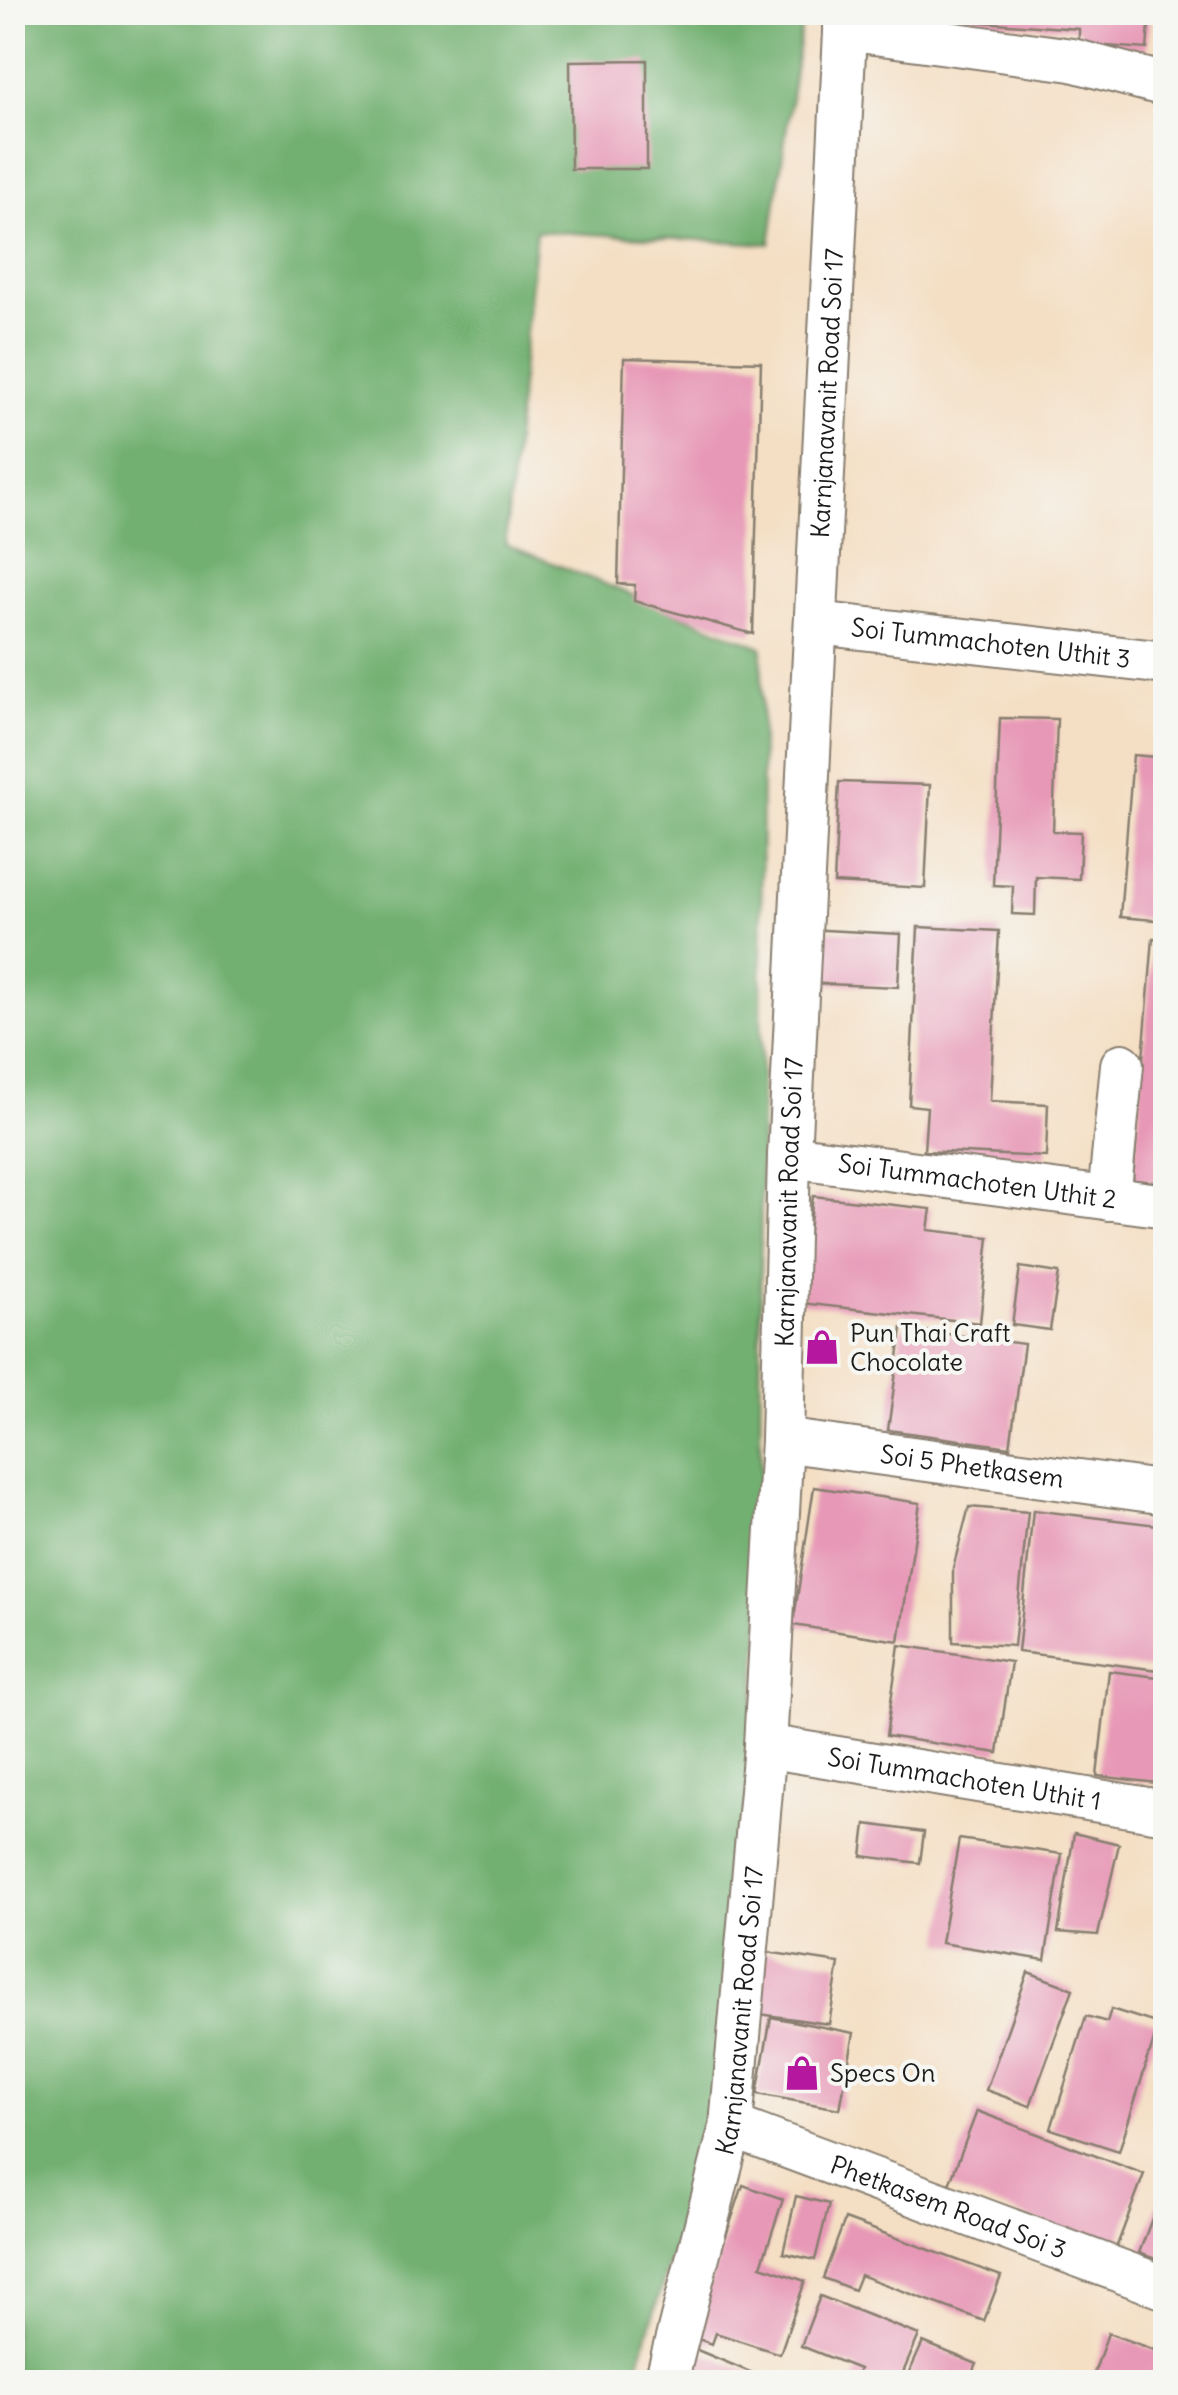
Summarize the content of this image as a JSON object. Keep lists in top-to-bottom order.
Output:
{
  "streets": {
    "street": [
      "Karnjanavanit Road Soi 17",
      "Soi Tummachoten Uthit 3",
      "Soi Tummachoten Uthit 2",
      "Soi 5 Phetkasem",
      "Soi Tummachoten Uthit 1",
      "Phetkasem Road Soi 3"
    ]
  },
  "crossings": [
    ["Karnjanavanit Road Soi 17", "Soi Tummachoten Uthit 3"],
    ["Karnjanavanit Road Soi 17", "Soi Tummachoten Uthit 2"],
    ["Karnjanavanit Road Soi 17", "Soi 5 Phetkasem"],
    ["Karnjanavanit Road Soi 17", "Soi Tummachoten Uthit 1"],
    ["Karnjanavanit Road Soi 17", "Phetkasem Road Soi 3"]
  ],
  "places": {
    "shop": ["Pun Thai Craft Chocolate", "Specs On"]
  }
}
